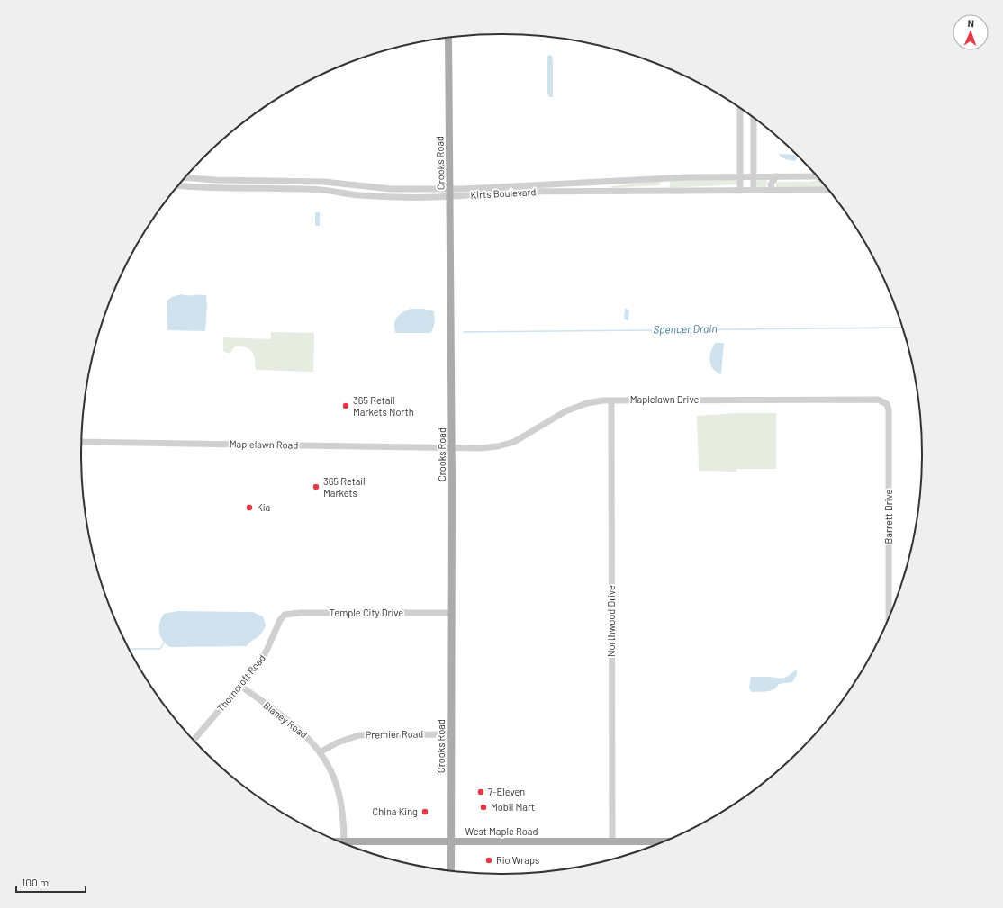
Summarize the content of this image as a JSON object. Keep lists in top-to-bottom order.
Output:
{
  "streets": {
    "main road": ["Crooks Road", "West Maple Road"],
    "street": [
      "Kirts Boulevard",
      "Maplelawn Drive",
      "Maplelawn Road",
      "Barrett Drive",
      "Temple City Drive",
      "Northwood Drive",
      "Thorncroft Road",
      "Blaney Road",
      "Premier Road"
    ]
  },
  "crossings": [
    ["Crooks Road", "Kirts Boulevard"],
    ["Crooks Road", "Maplelawn Drive"],
    ["Crooks Road", "Maplelawn Road"],
    ["Crooks Road", "Temple City Drive"],
    ["Crooks Road", "Premier Road"],
    ["Crooks Road", "West Maple Road"],
    ["Maplelawn Drive", "Maplelawn Road"],
    ["Maplelawn Drive", "Barrett Drive"],
    ["Maplelawn Drive", "Northwood Drive"],
    ["Temple City Drive", "Thorncroft Road"],
    ["Northwood Drive", "West Maple Road"],
    ["Thorncroft Road", "Blaney Road"],
    ["Blaney Road", "Premier Road"],
    ["Blaney Road", "West Maple Road"]
  ],
  "water": ["Spencer Drain"],
  "places": [
    "365 Retail Markets North",
    "365 Retail Markets",
    "Kia",
    "7-Eleven",
    "Mobil Mart",
    "China King",
    "Rio Wraps"
  ],
  "scale_bar": "100 m",
  "north": "top"
}
